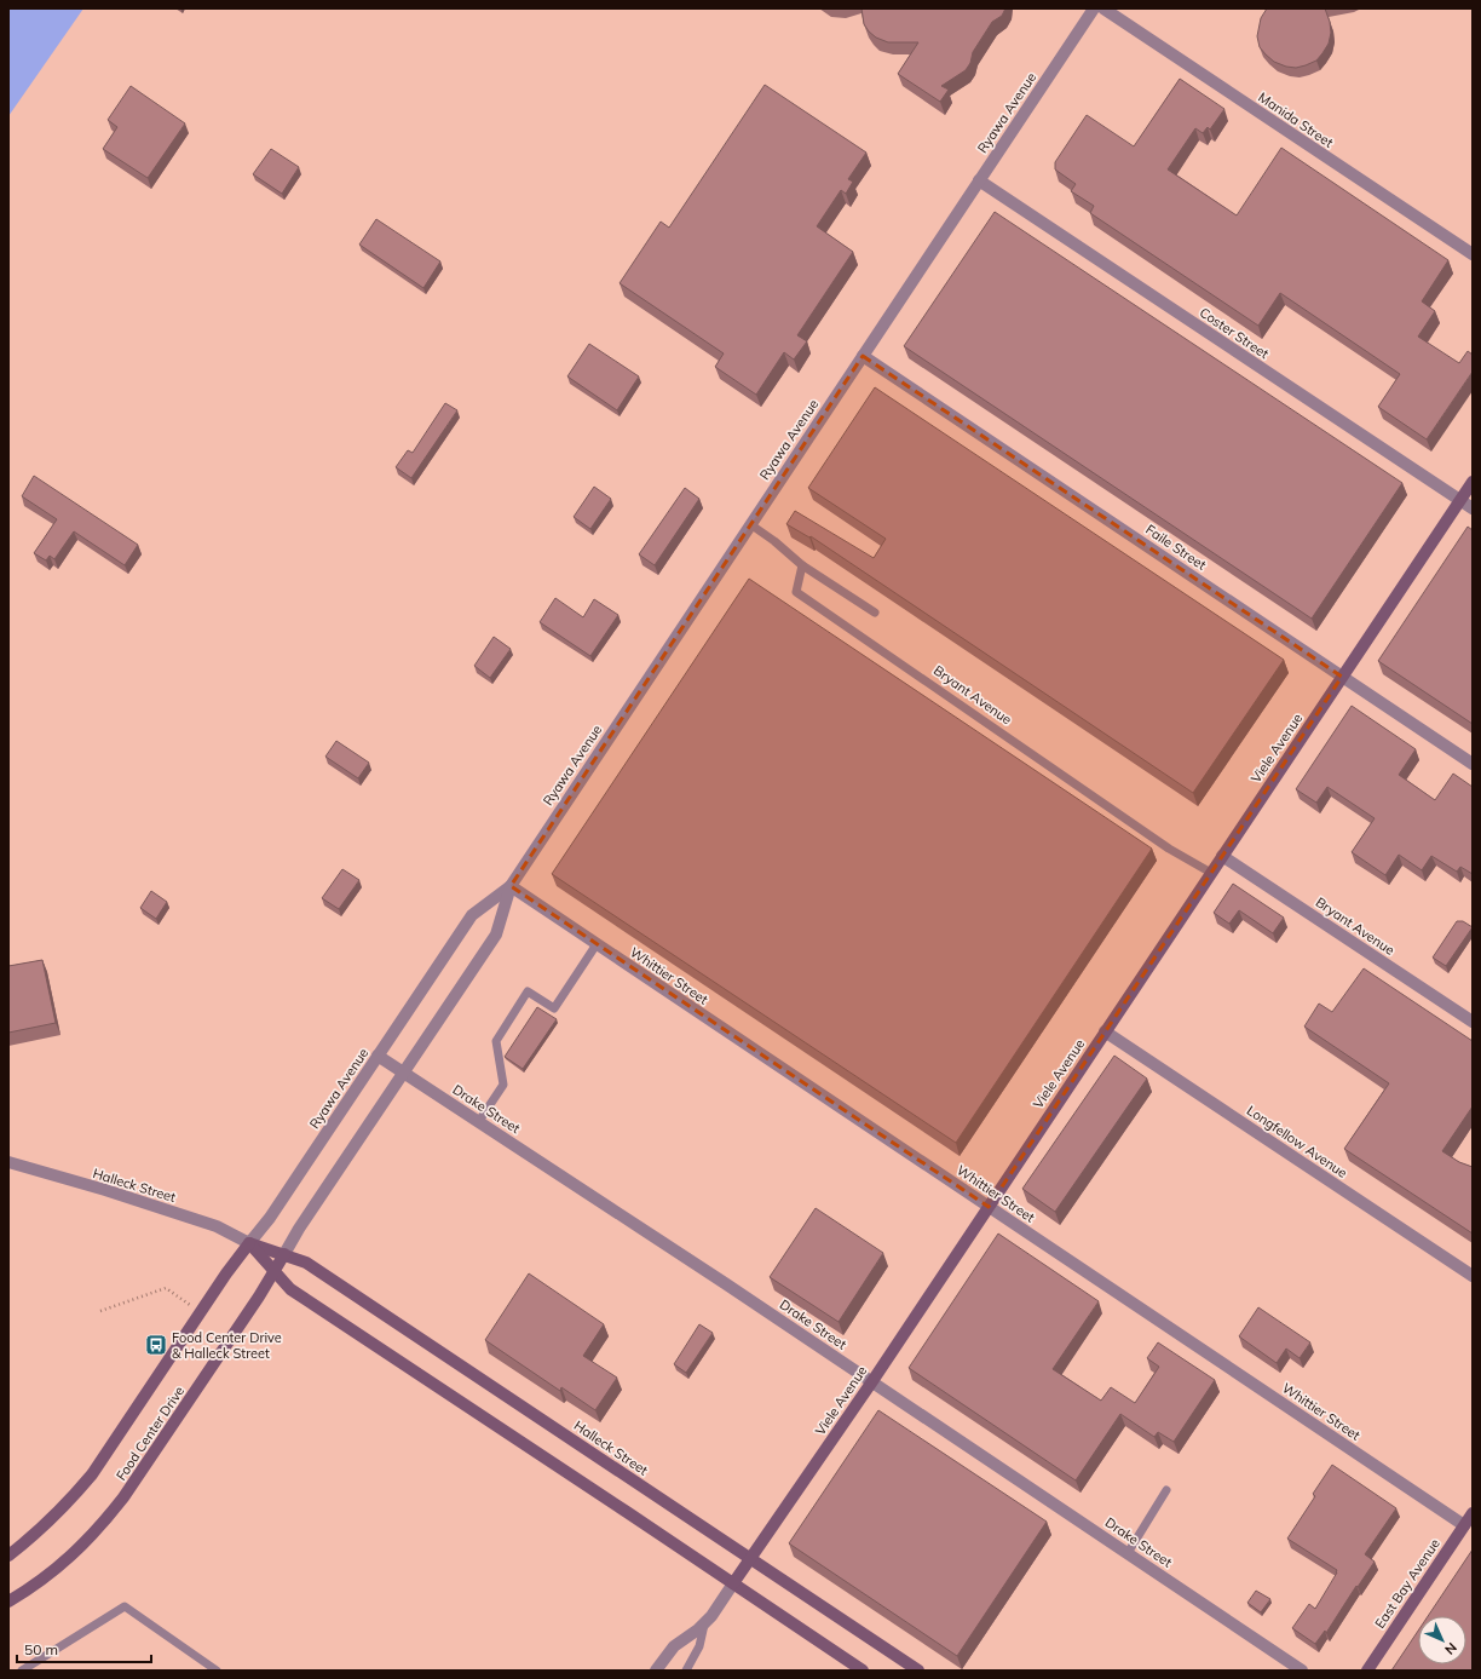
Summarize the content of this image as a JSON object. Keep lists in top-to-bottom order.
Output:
{
  "streets": {
    "main road": [
      "Viele Avenue",
      "Halleck Street",
      "Food Center Drive",
      "East Bay Avenue"
    ],
    "street": [
      "Ryawa Avenue",
      "Manida Street",
      "Coster Street",
      "Faile Street",
      "Bryant Avenue",
      "Whittier Street",
      "Drake Street",
      "Longfellow Avenue"
    ]
  },
  "crossings": [
    ["Ryawa Avenue", "Coster Street"],
    ["Ryawa Avenue", "Faile Street"],
    ["Ryawa Avenue", "Whittier Street"],
    ["Ryawa Avenue", "Drake Street"],
    ["Ryawa Avenue", "Halleck Street"],
    ["Ryawa Avenue", "Food Center Drive"],
    ["Coster Street", "Viele Avenue"],
    ["Faile Street", "Viele Avenue"],
    ["Bryant Avenue", "Viele Avenue"],
    ["Viele Avenue", "Whittier Street"],
    ["Viele Avenue", "Drake Street"],
    ["Viele Avenue", "Longfellow Avenue"],
    ["Viele Avenue", "Halleck Street"],
    ["Whittier Street", "East Bay Avenue"],
    ["Halleck Street", "Food Center Drive"]
  ],
  "places": {
    "bus stop": ["Food Center Drive & Halleck Street"]
  },
  "scale_bar": "50 m",
  "north": "bottom right"
}
